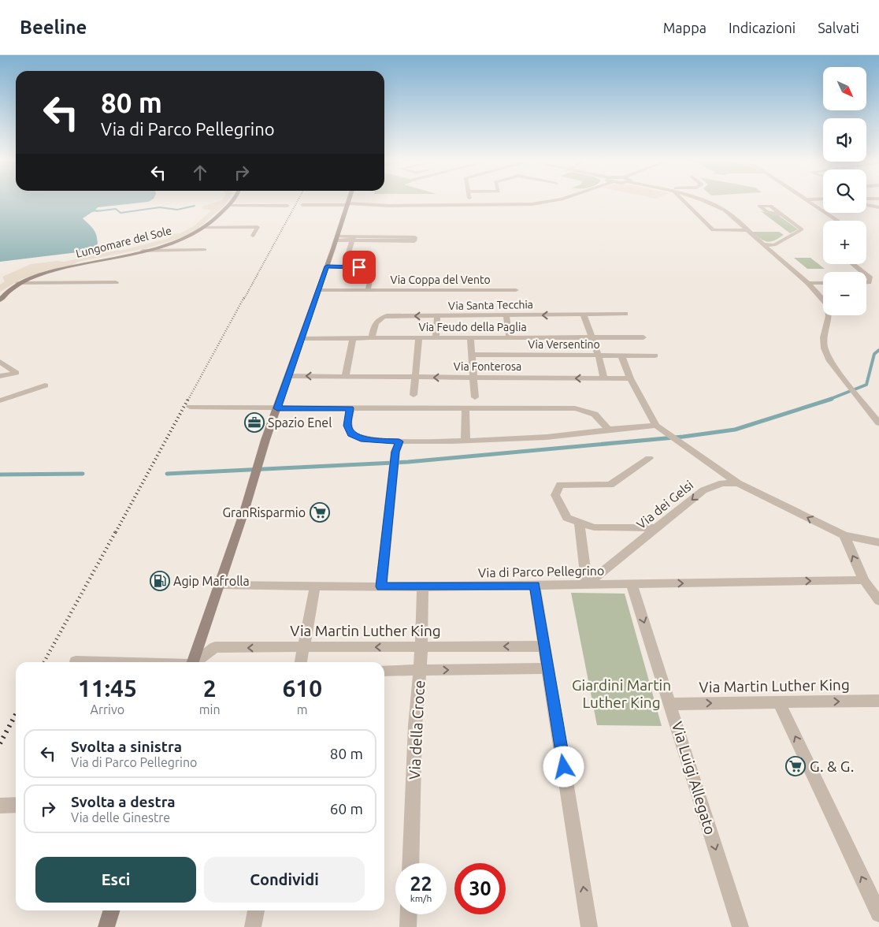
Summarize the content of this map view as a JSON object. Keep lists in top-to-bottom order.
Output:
{
  "streets": {
    "main road": ["Lungomare del Sole"],
    "street": [
      "Via Coppa del Vento",
      "Via Santa Tecchia",
      "Via Feudo della Paglia",
      "Via Versentino",
      "Via Fonterosa",
      "Via dei Gelsi",
      "Via di Parco Pellegrino",
      "Via Martin Luther King",
      "Via della Croce",
      "Via Luigi Allegato"
    ]
  },
  "crossings": [
    ["Via Santa Tecchia", "Via Feudo della Paglia"],
    ["Via dei Gelsi", "Via di Parco Pellegrino"],
    ["Via di Parco Pellegrino", "Via della Croce"],
    ["Via di Parco Pellegrino", "Via Luigi Allegato"],
    ["Via Martin Luther King", "Via della Croce"],
    ["Via Martin Luther King", "Via Luigi Allegato"]
  ],
  "one_way": ["Via dei Gelsi", "Via di Parco Pellegrino", "Via Luigi Allegato"],
  "parks": ["Giardini Martin Luther King"],
  "places": {
    "office": ["Spazio Enel"],
    "supermarket": ["GranRisparmio", "G. & G."],
    "fuel station": ["Agip Mafrolla"]
  },
  "north": "bottom right",
  "page": {
    "header": "Beeline",
    "nav": ["Mappa", "Indicazioni", "Salvati"],
    "map_buttons": ["+", "−"],
    "turn": ["80 m", "Via di Parco Pellegrino"],
    "eta": [
      "11:45",
      "Arrivo",
      "2",
      "min",
      "610",
      "m"
    ],
    "list": [
      {
        "name": "Svolta a sinistra",
        "note": "Via di Parco Pellegrino",
        "value": "80 m"
      },
      {
        "name": "Svolta a destra",
        "note": "Via delle Ginestre",
        "value": "60 m"
      }
    ],
    "buttons": ["Esci", "Condividi"],
    "speed": "22 km/h",
    "limit": "30"
  }
}
